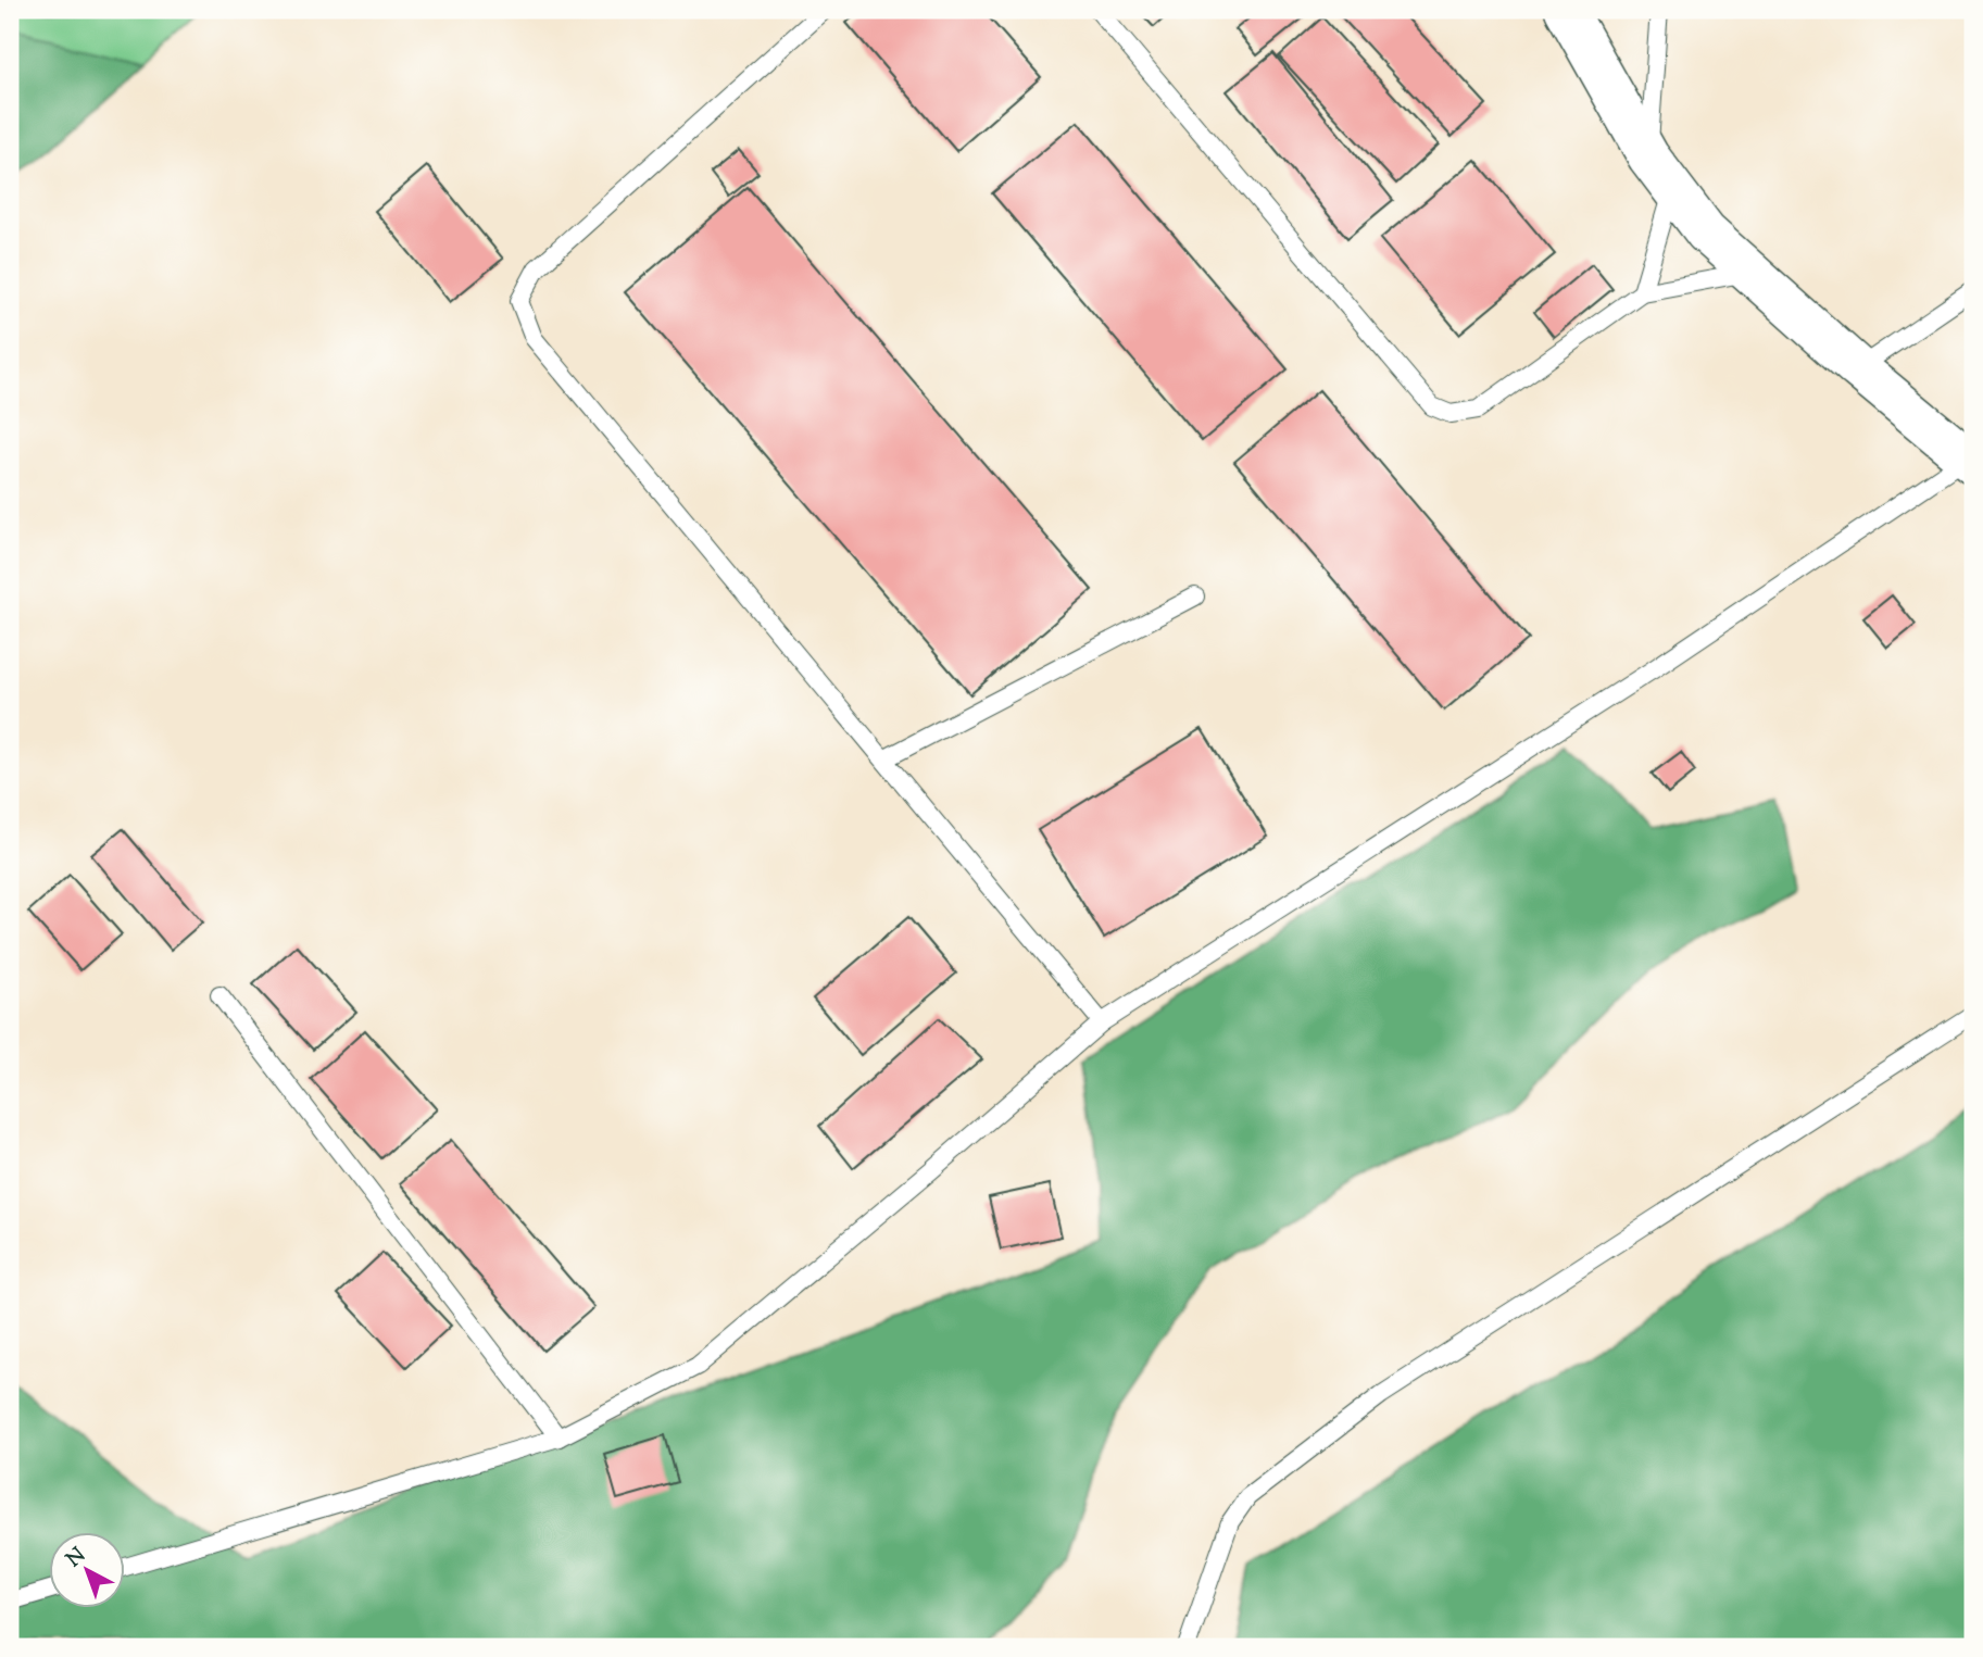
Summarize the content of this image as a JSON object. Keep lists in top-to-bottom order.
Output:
{
  "north": "top left"
}
